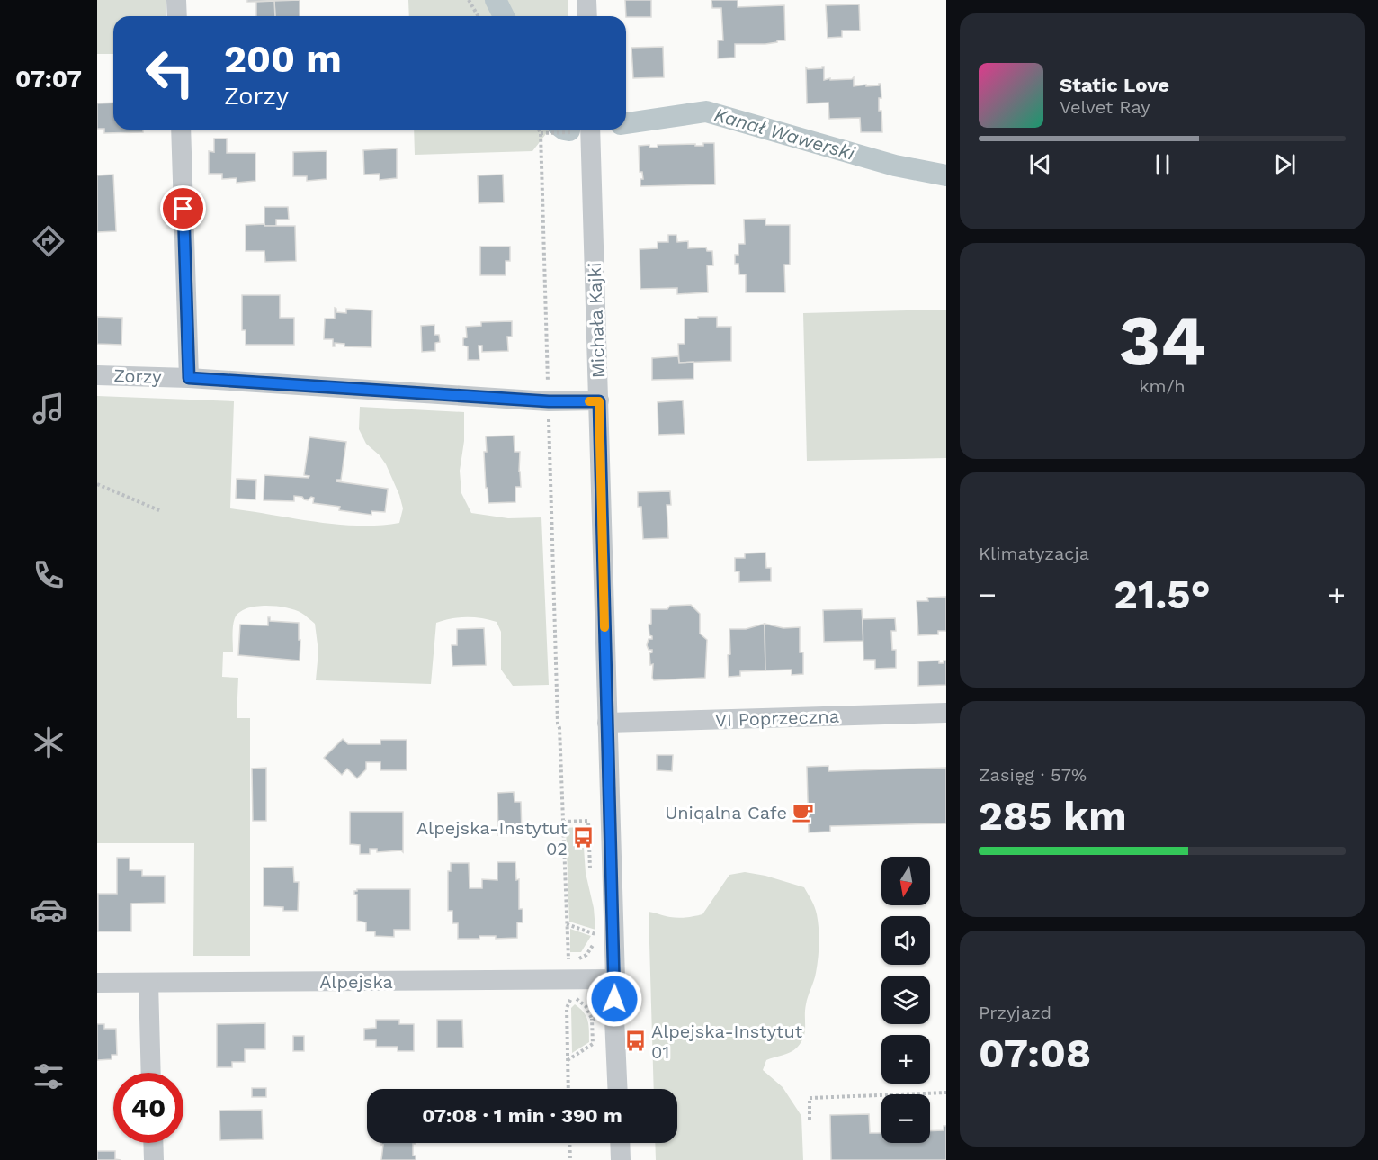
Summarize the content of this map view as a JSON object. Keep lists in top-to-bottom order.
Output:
{
  "streets": {
    "street": [
      "Michała Kajki",
      "Zorzy",
      "VI Poprzeczna",
      "Alpejska"
    ]
  },
  "crossings": [
    ["Michała Kajki", "Zorzy"],
    ["Michała Kajki", "VI Poprzeczna"],
    ["Michała Kajki", "Alpejska"]
  ],
  "water": ["Kanał Wawerski"],
  "places": {
    "cafe": ["Uniqalna Cafe"],
    "bus stop": ["Alpejska-Instytut 02", "Alpejska-Instytut 01"]
  },
  "north": "bottom",
  "page": {
    "tabs": "07:07",
    "turn": ["200 m", "Zorzy"],
    "song": ["Static Love", "Velvet Ray"],
    "tile": [
      ["34", "km/h"],
      "Klimatyzacja",
      ["Zasięg · 57%", "285 km"],
      ["Przyjazd", "07:08"]
    ],
    "heat": ["−", "21.5°", "+"],
    "map_buttons": ["+", "−"],
    "limit": "40",
    "trip": "07:08 · 1 min · 390 m"
  }
}
